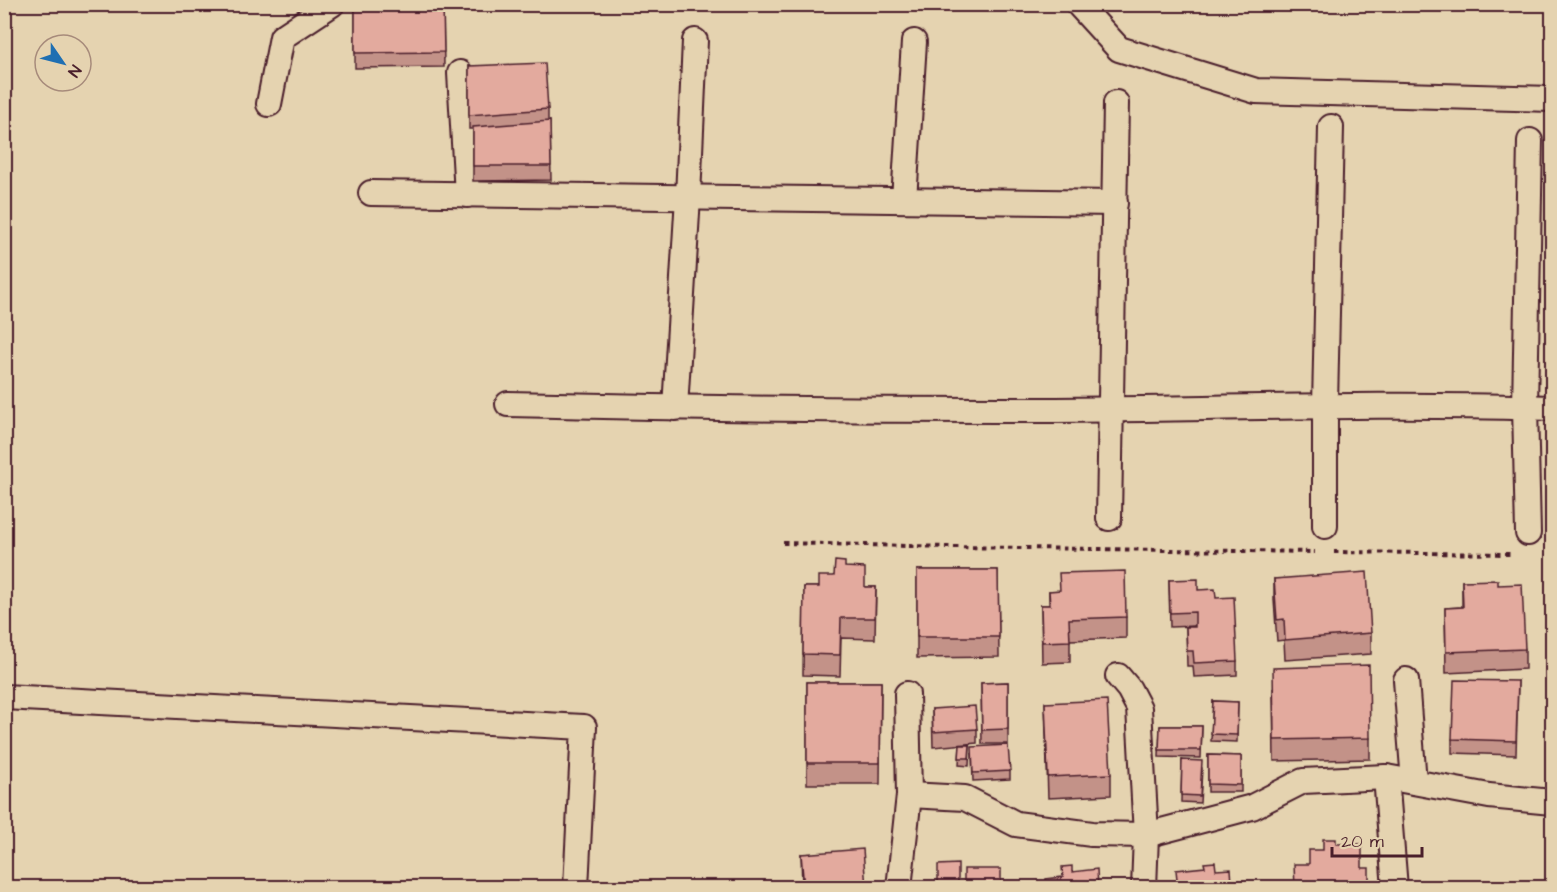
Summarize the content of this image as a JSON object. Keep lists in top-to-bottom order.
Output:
{
  "scale_bar": "20 m",
  "north": "bottom right"
}
